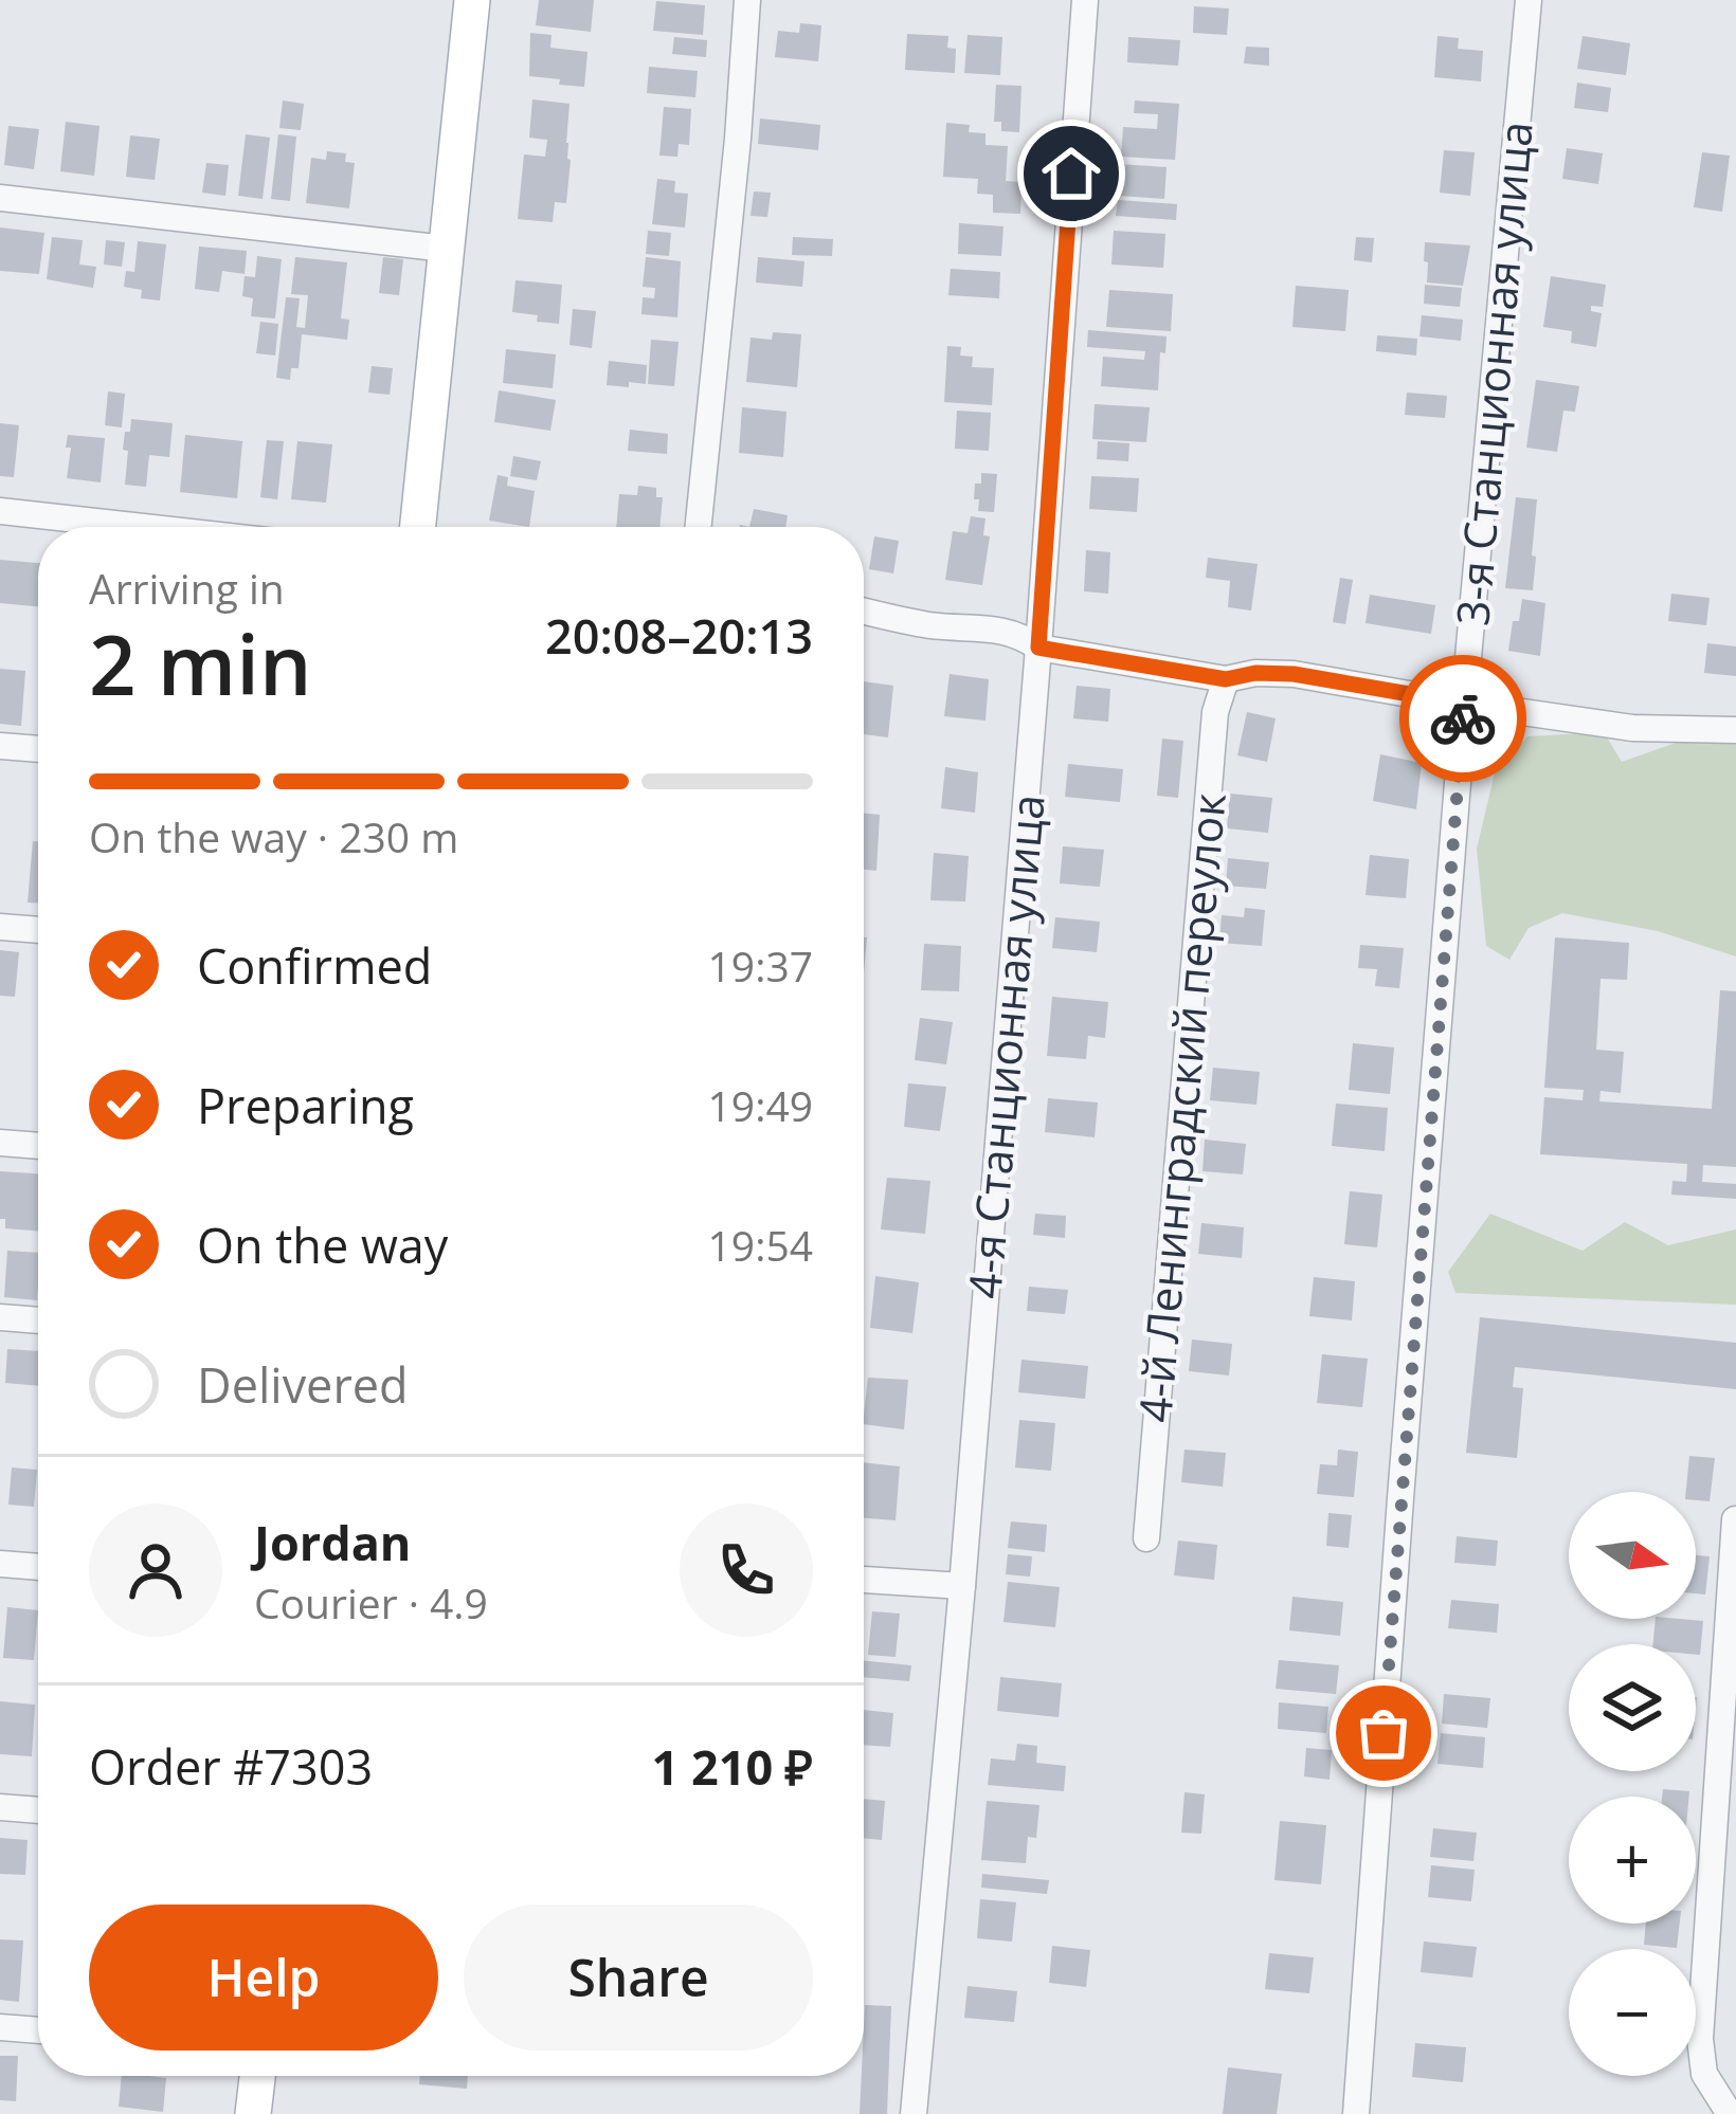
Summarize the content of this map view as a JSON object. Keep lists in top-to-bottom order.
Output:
{
  "streets": {
    "street": ["3-я Станционная улица", "4-я Станционная улица", "4-й Ленинградский переулок"]
  },
  "north": "right",
  "page": {
    "heading": ["2 min", "Arriving in", "20:08–20:13"],
    "panel": [
      "Jordan",
      "Courier · 4.9",
      "Order #7303",
      "1 210 ₽"
    ],
    "bar": "On the way · 230 m",
    "list": [
      ["Confirmed", "19:37"],
      ["Preparing", "19:49"],
      ["On the way", "19:54"],
      "Delivered"
    ],
    "map_buttons": ["+", "−"],
    "buttons": ["Help", "Share"]
  }
}
